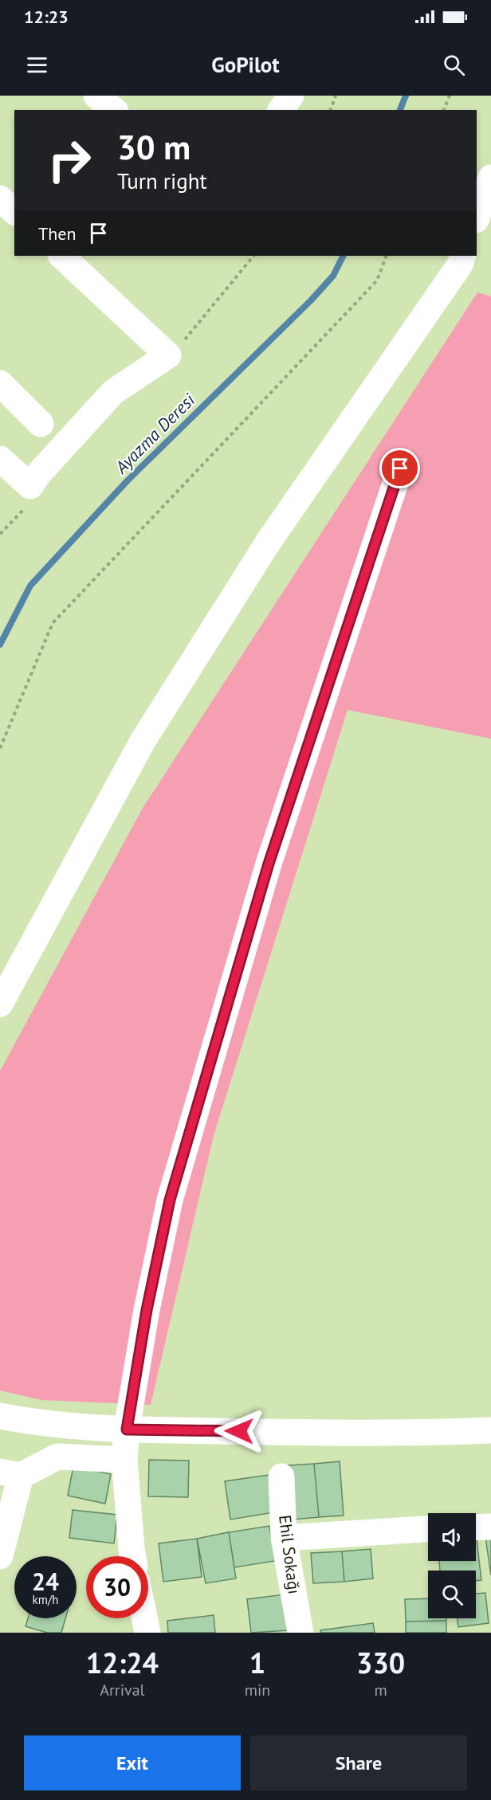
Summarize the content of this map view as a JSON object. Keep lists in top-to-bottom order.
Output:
{
  "streets": {
    "street": ["Ehil Sokağı"]
  },
  "water": ["Ayazma Deresi"],
  "page": {
    "status": "12:23",
    "header": "GoPilot",
    "turn": ["30 m", "Turn right"],
    "then": "Then",
    "speed": "24 km/h",
    "limit": "30",
    "eta": [
      "12:24",
      "Arrival",
      "1",
      "min",
      "330",
      "m"
    ],
    "buttons": ["Exit", "Share"]
  }
}
